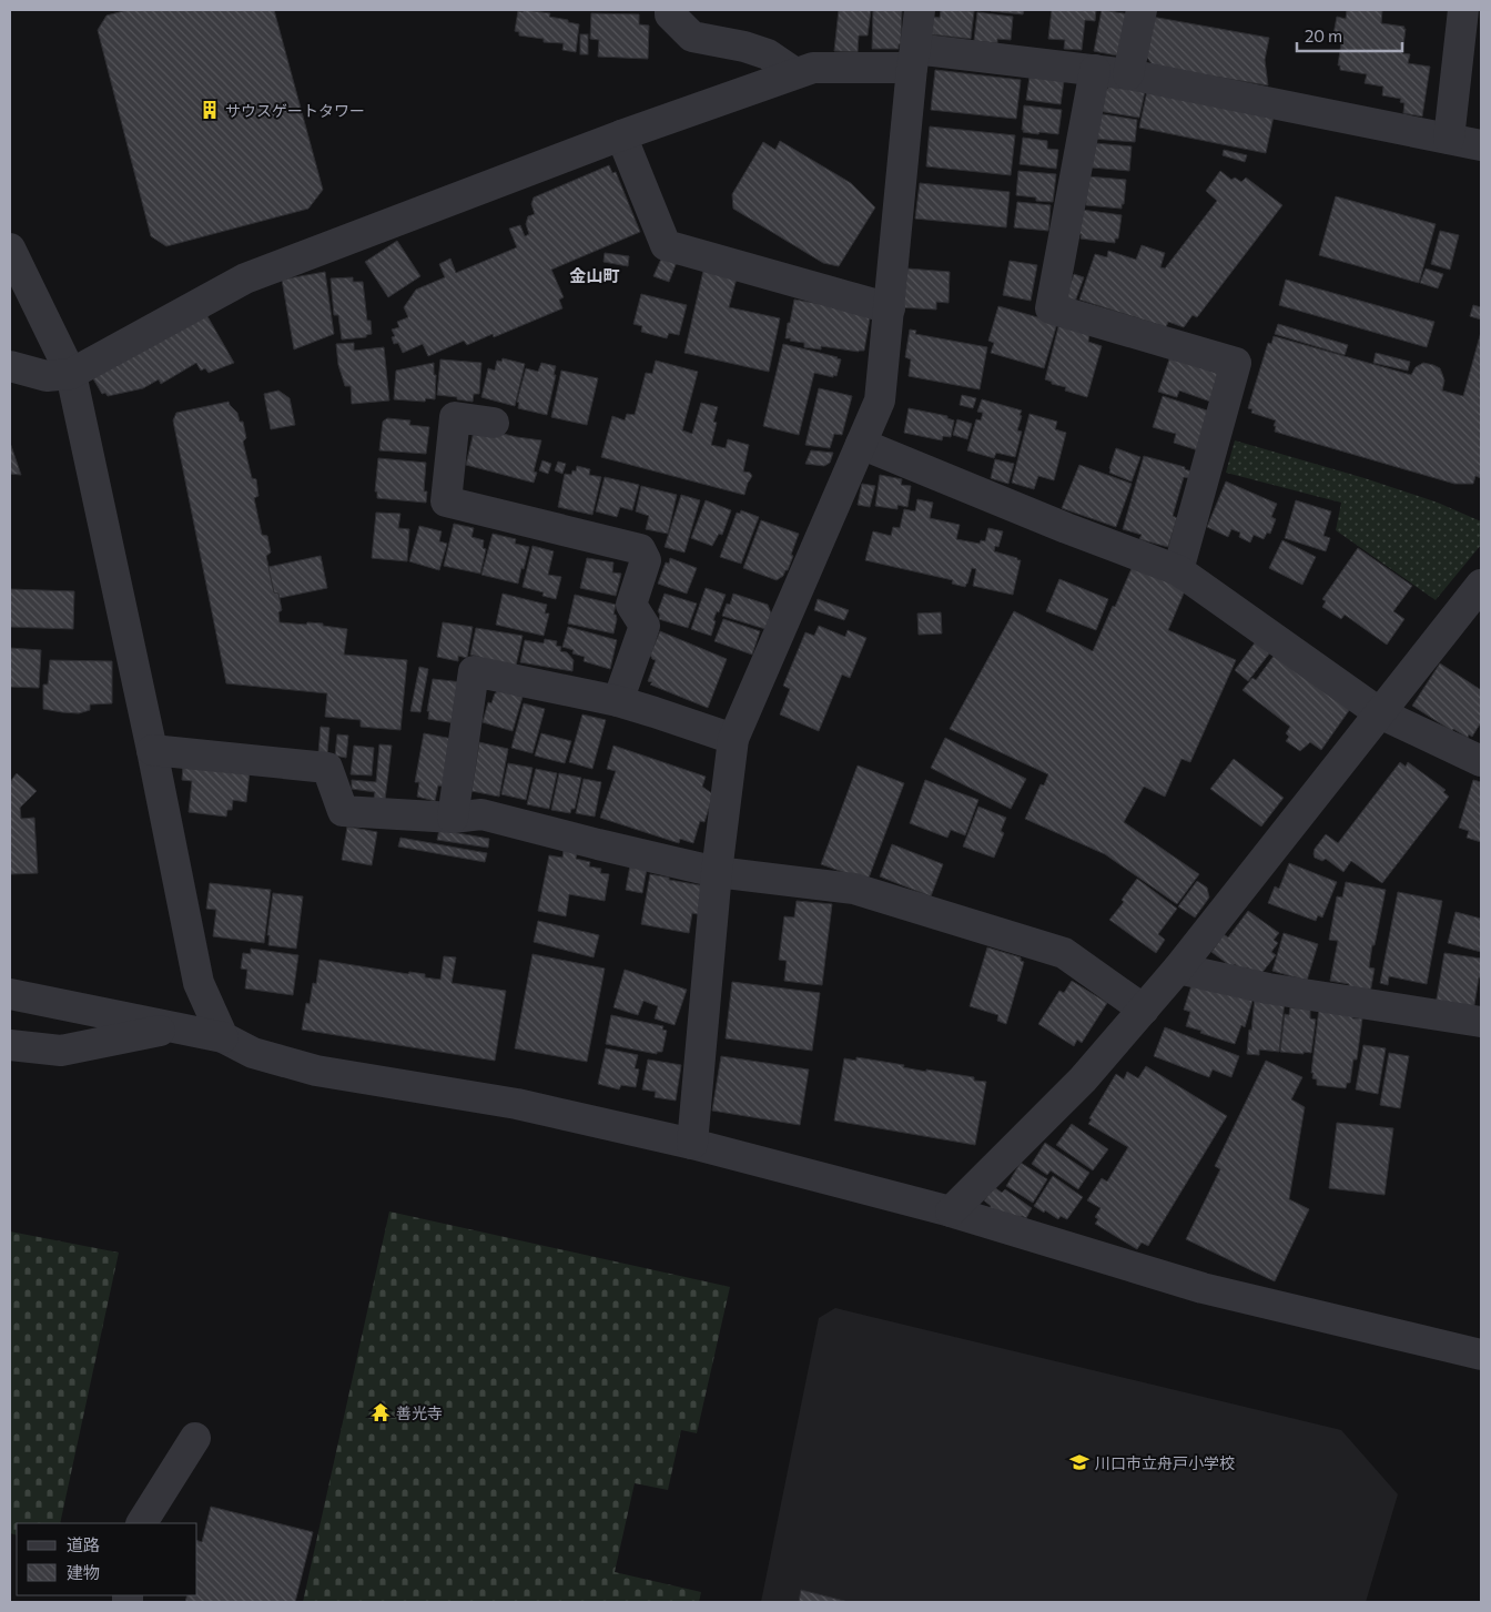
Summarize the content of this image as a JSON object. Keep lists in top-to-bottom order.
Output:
{
  "districts": ["金山町"],
  "places": {
    "building": ["サウスゲートタワー"],
    "temple": ["善光寺"],
    "school or university": ["川口市立舟戸小学校"]
  },
  "legend": ["道路", "建物"],
  "scale_bar": "20 m"
}
